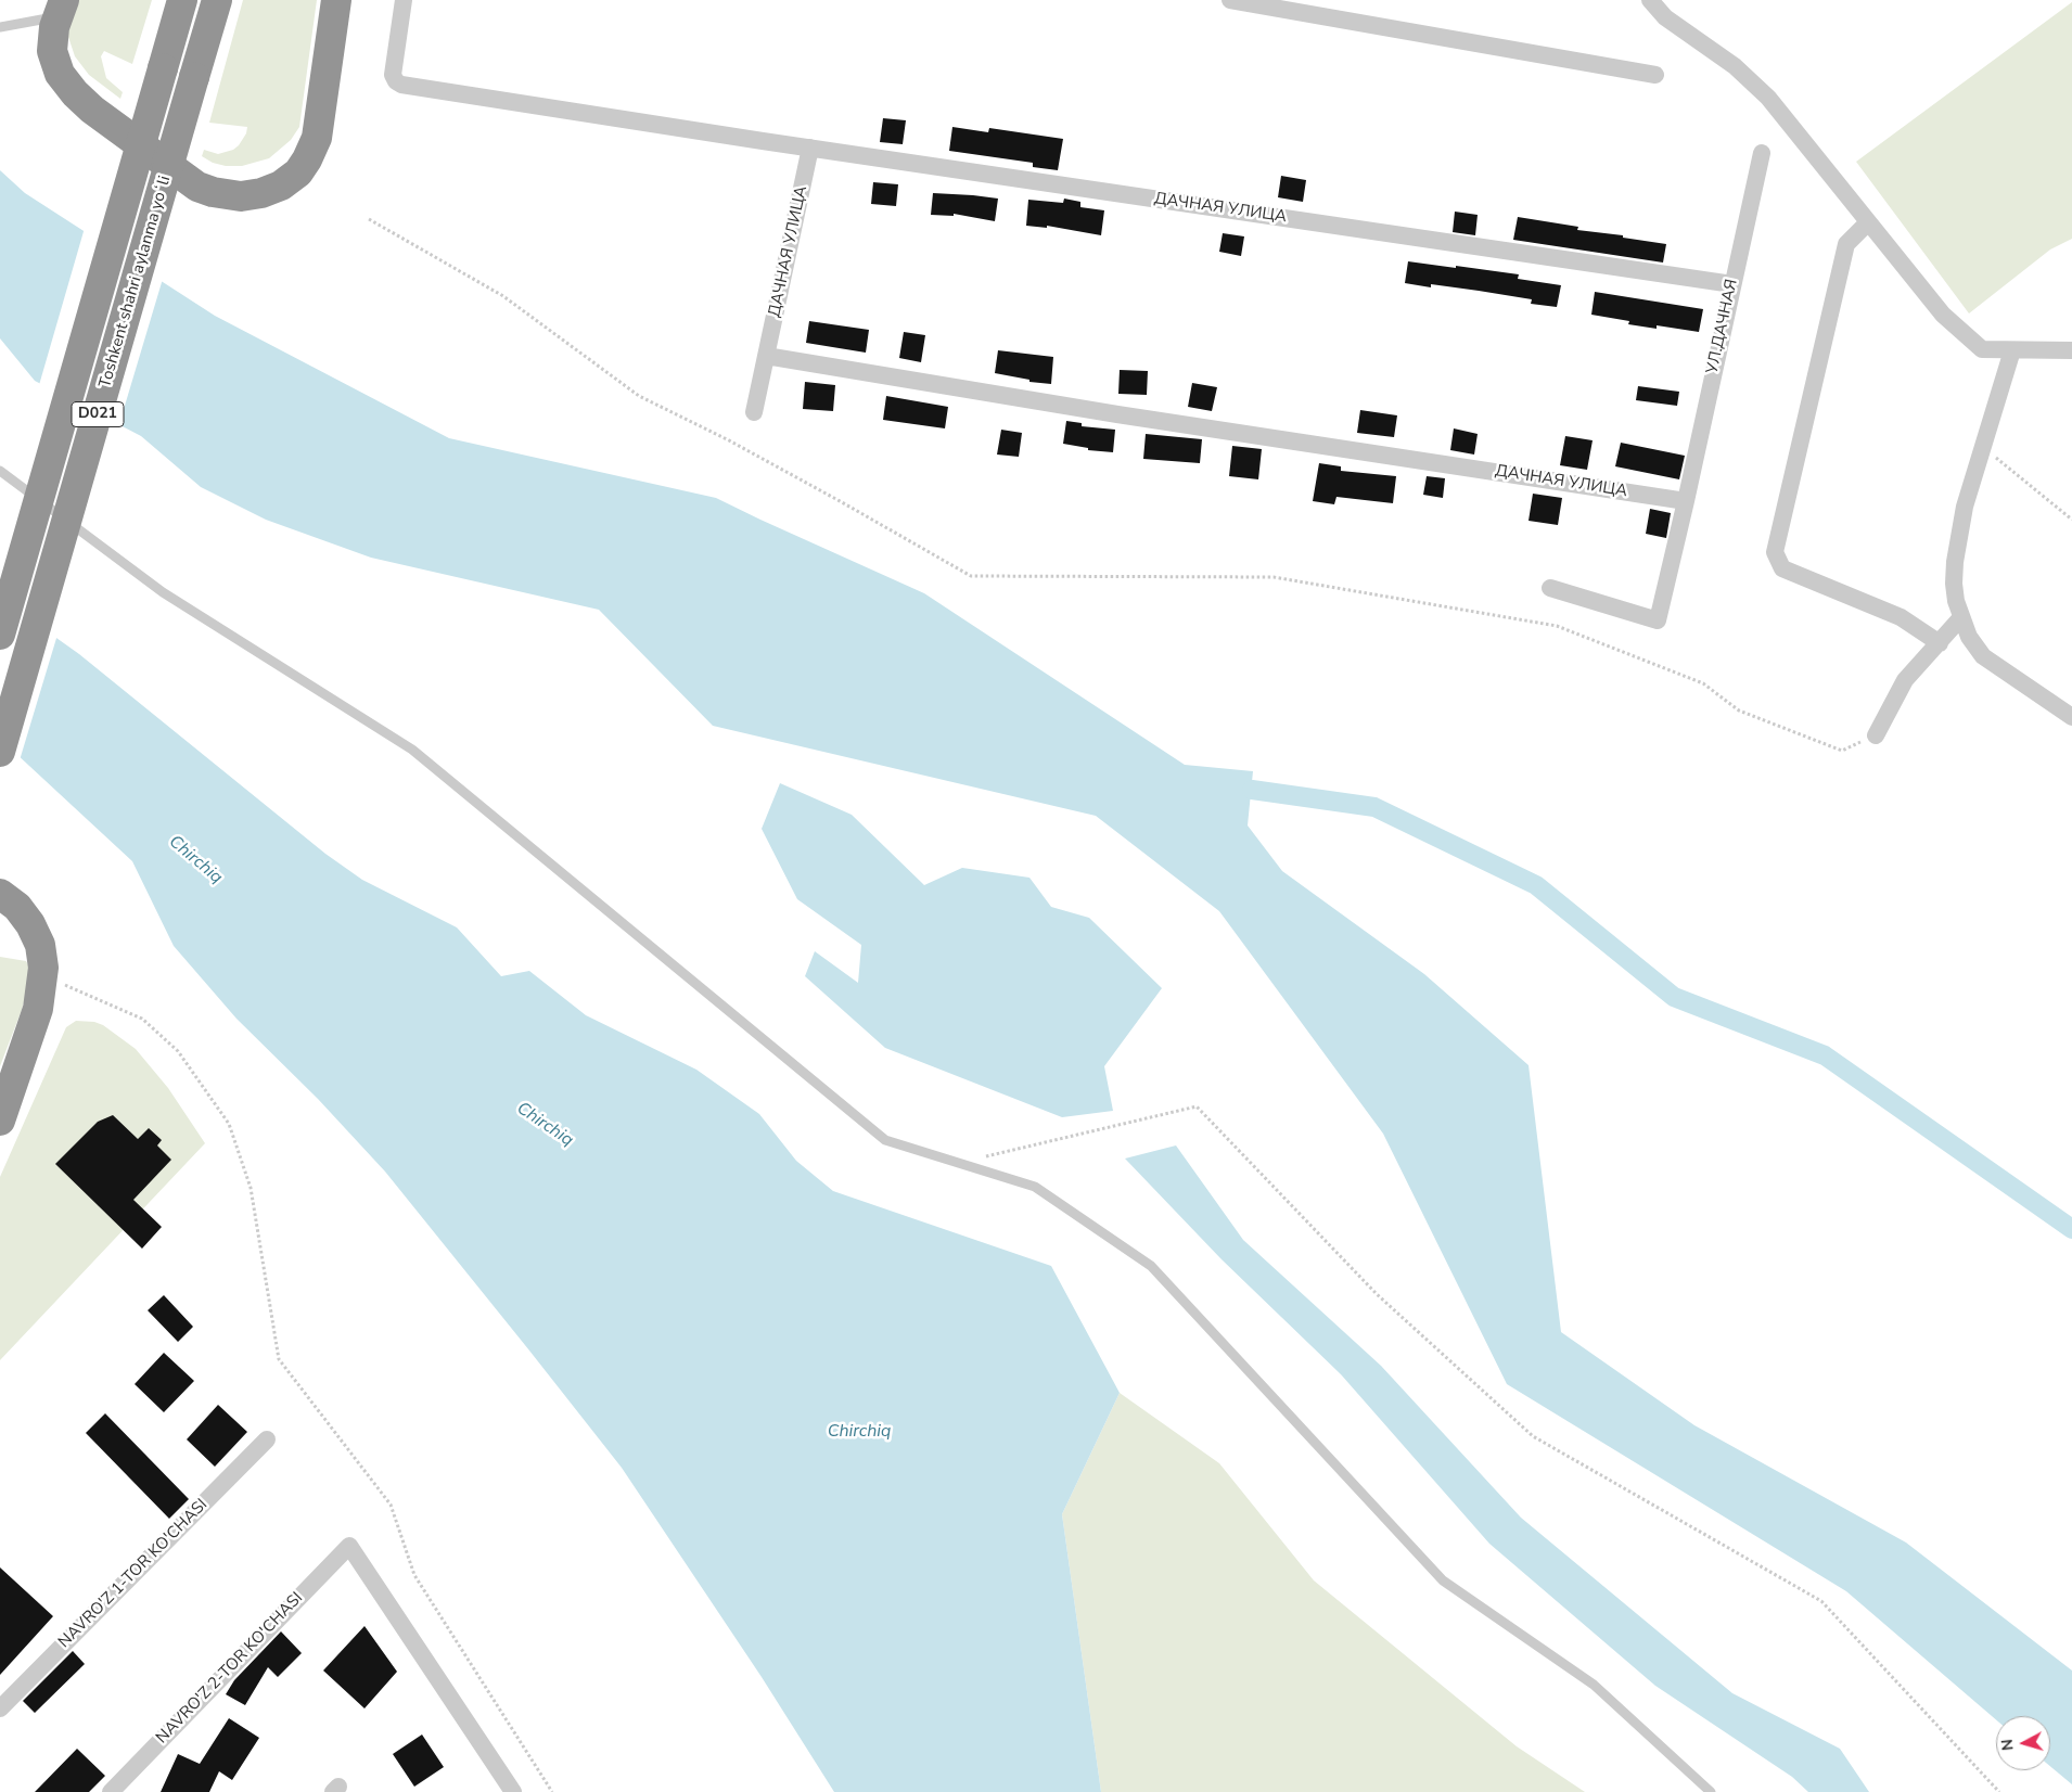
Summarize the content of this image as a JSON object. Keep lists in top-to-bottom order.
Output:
{
  "streets": {
    "highway": ["Toshkent shahri aylanma yoʻli", "D021"],
    "street": [
      "ДАЧНАЯ УЛИЦА",
      "УЛ.ДАЧНАЯ",
      "NAVRO'Z 1-TOR KO'CHASI",
      "NAVRO'Z 2-TOR KO'CHASI"
    ]
  },
  "crossings": [
    ["ДАЧНАЯ УЛИЦА", "УЛ.ДАЧНАЯ"]
  ],
  "water": ["Chirchiq"],
  "north": "left"
}
